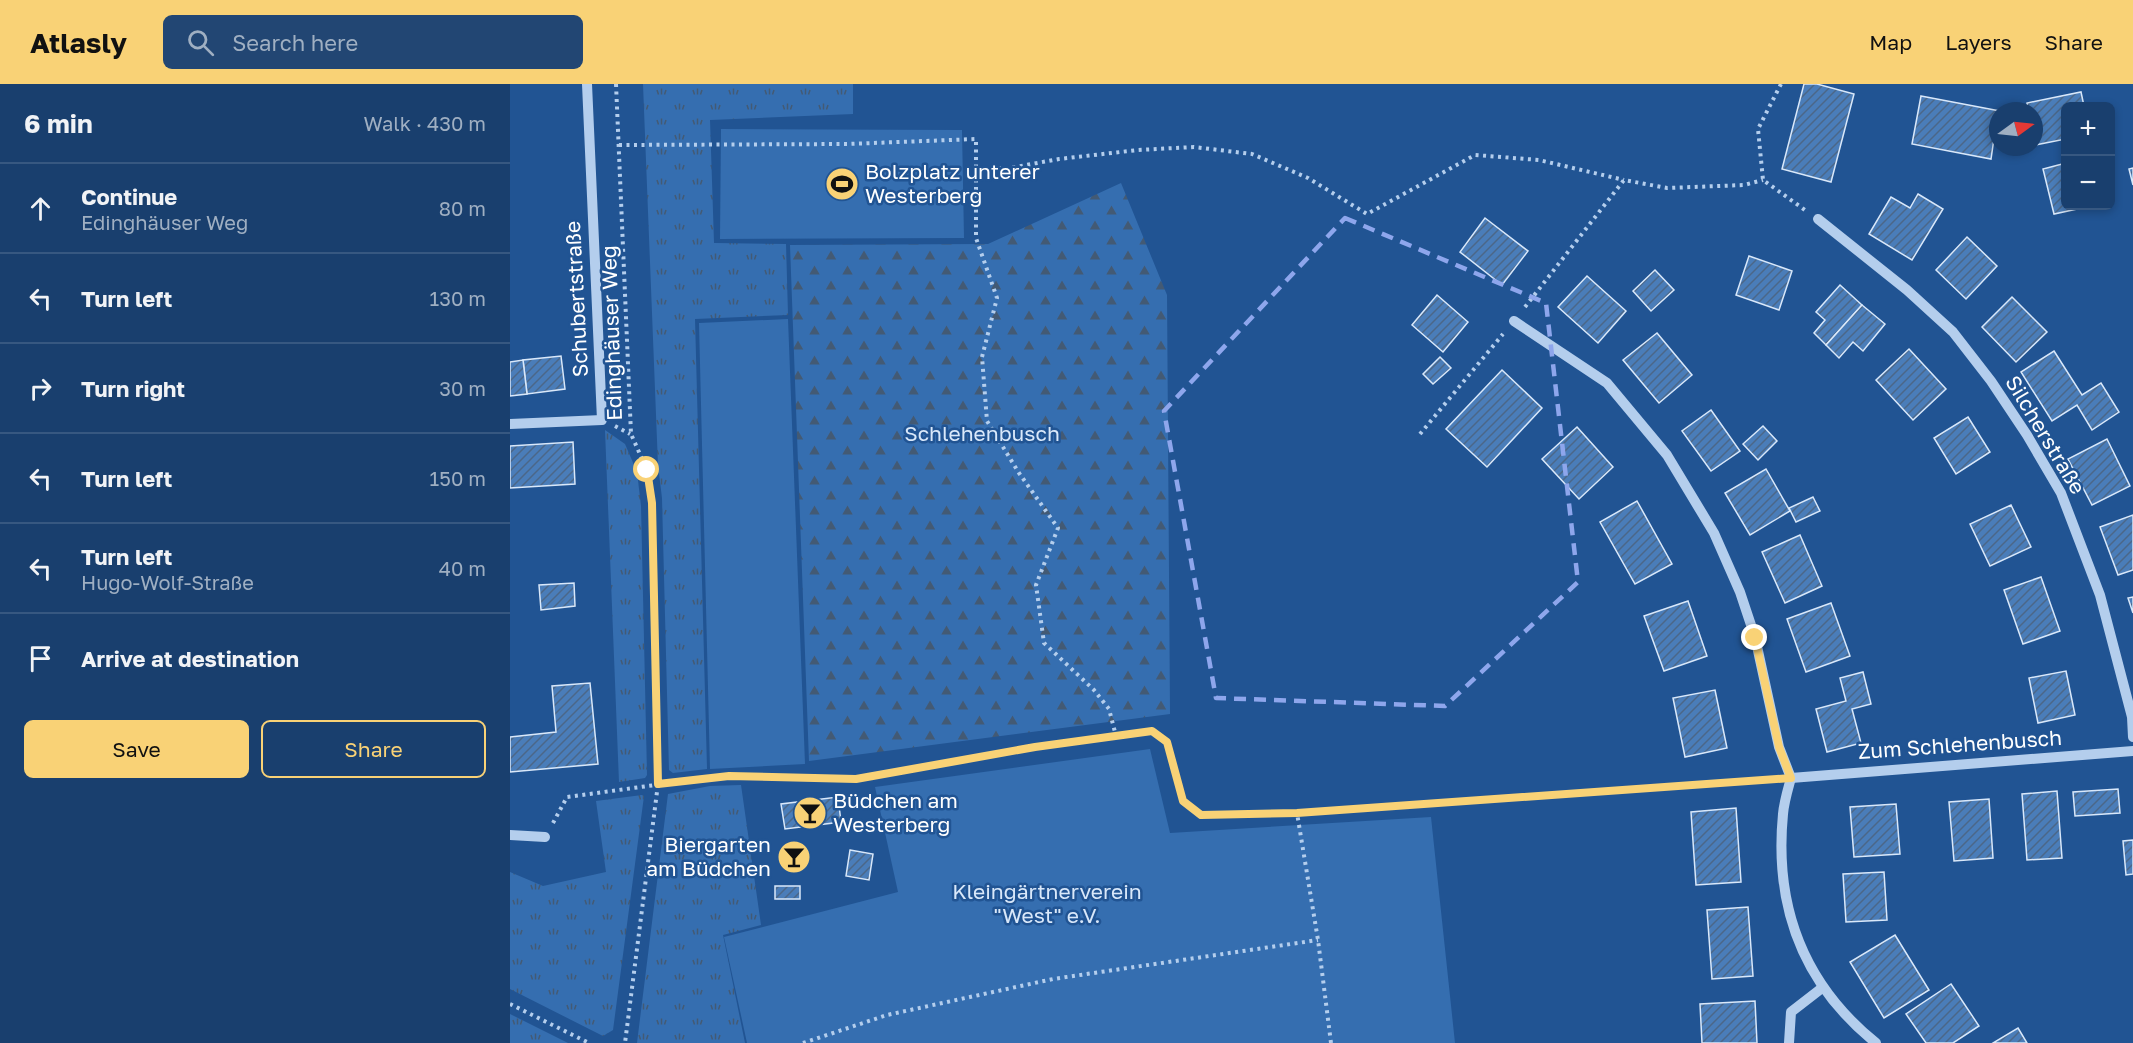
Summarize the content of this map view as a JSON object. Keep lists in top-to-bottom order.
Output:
{
  "streets": {
    "street": ["Schubertstraße", "Silcherstraße", "Zum Schlehenbusch"],
    "path": ["Edinghäuser Weg"]
  },
  "parks": ["Schlehenbusch", "Kleingärtnerverein \"West\" e.V."],
  "places": {
    "sports": ["Bolzplatz unterer Westerberg"],
    "bar": ["Büdchen am Westerberg", "Biergarten am Büdchen"]
  },
  "north": "right",
  "page": {
    "header": "Atlasly",
    "search": "Search here",
    "nav": ["Map", "Layers", "Share"],
    "heading": ["6 min", "Walk · 430 m"],
    "map_buttons": ["+", "−"],
    "list": [
      ["Continue", "Edinghäuser Weg", "80 m"],
      ["Turn left", "130 m"],
      ["Turn right", "30 m"],
      ["Turn left", "150 m"],
      ["Turn left", "Hugo-Wolf-Straße", "40 m"],
      "Arrive at destination"
    ],
    "buttons": ["Save", "Share"]
  }
}
